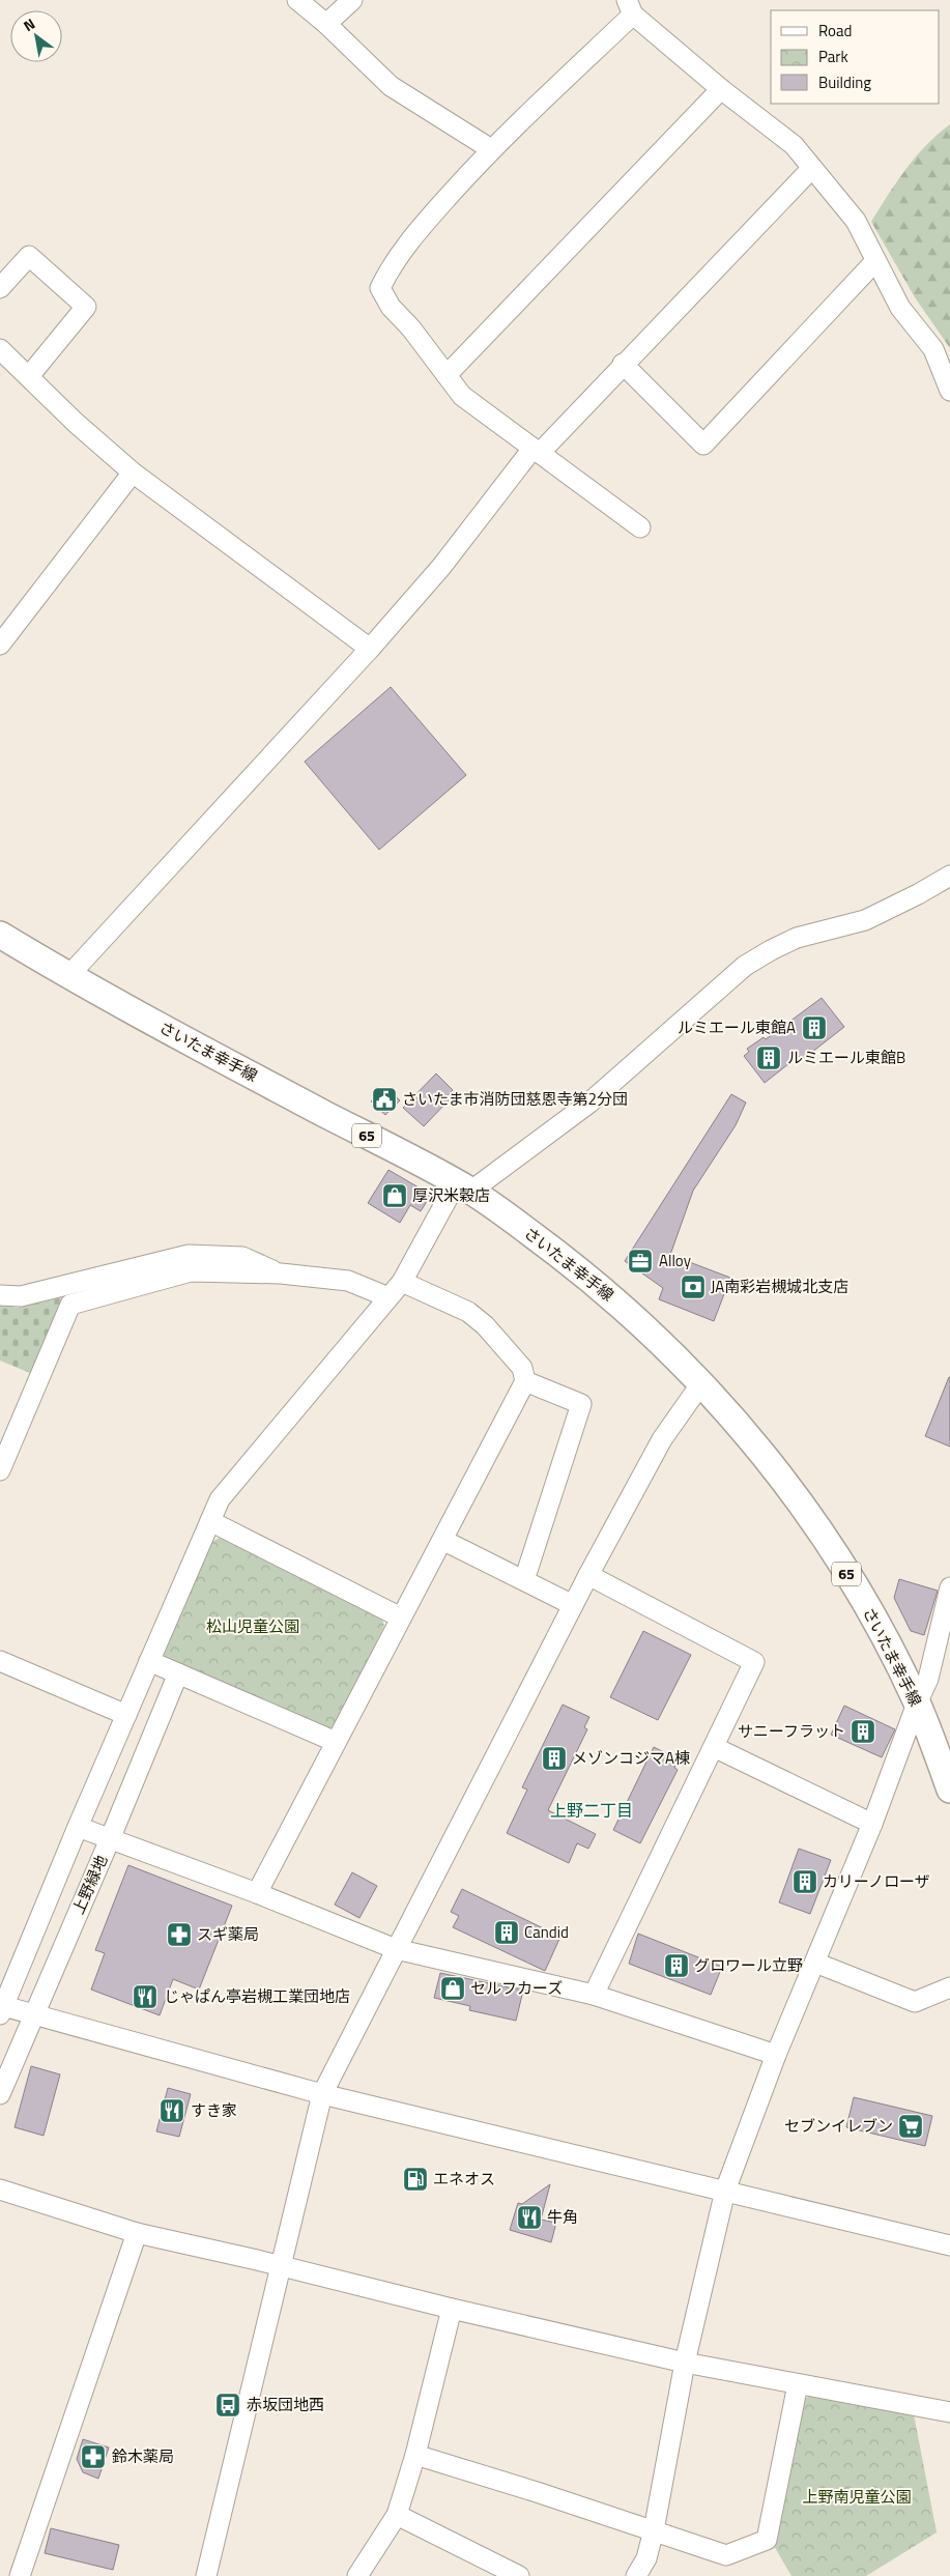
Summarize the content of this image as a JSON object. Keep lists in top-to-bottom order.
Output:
{
  "streets": {
    "main road": ["さいたま幸手線", "65"],
    "street": ["上野緑地"]
  },
  "districts": ["上野二丁目"],
  "parks": ["松山児童公園", "上野南児童公園"],
  "places": {
    "building": [
      "ルミエール東館A",
      "ルミエール東館B",
      "サニーフラット",
      "メゾンコジマA棟",
      "カリーノローザ",
      "Candid",
      "グロワール立野"
    ],
    "public building": ["さいたま市消防団慈恩寺第2分団"],
    "shop": ["厚沢米穀店", "セルフカーズ"],
    "office": ["Alloy"],
    "bank": ["JA南彩岩槻城北支店"],
    "pharmacy": ["スギ薬局", "鈴木薬局"],
    "restaurant": ["じゃぱん亭岩槻工業団地店", "すき家", "牛角"],
    "supermarket": ["セブンイレブン"],
    "fuel station": ["エネオス"],
    "bus stop": ["赤坂団地西"]
  },
  "legend": ["Road", "Park", "Building"],
  "north": "top left"
}
